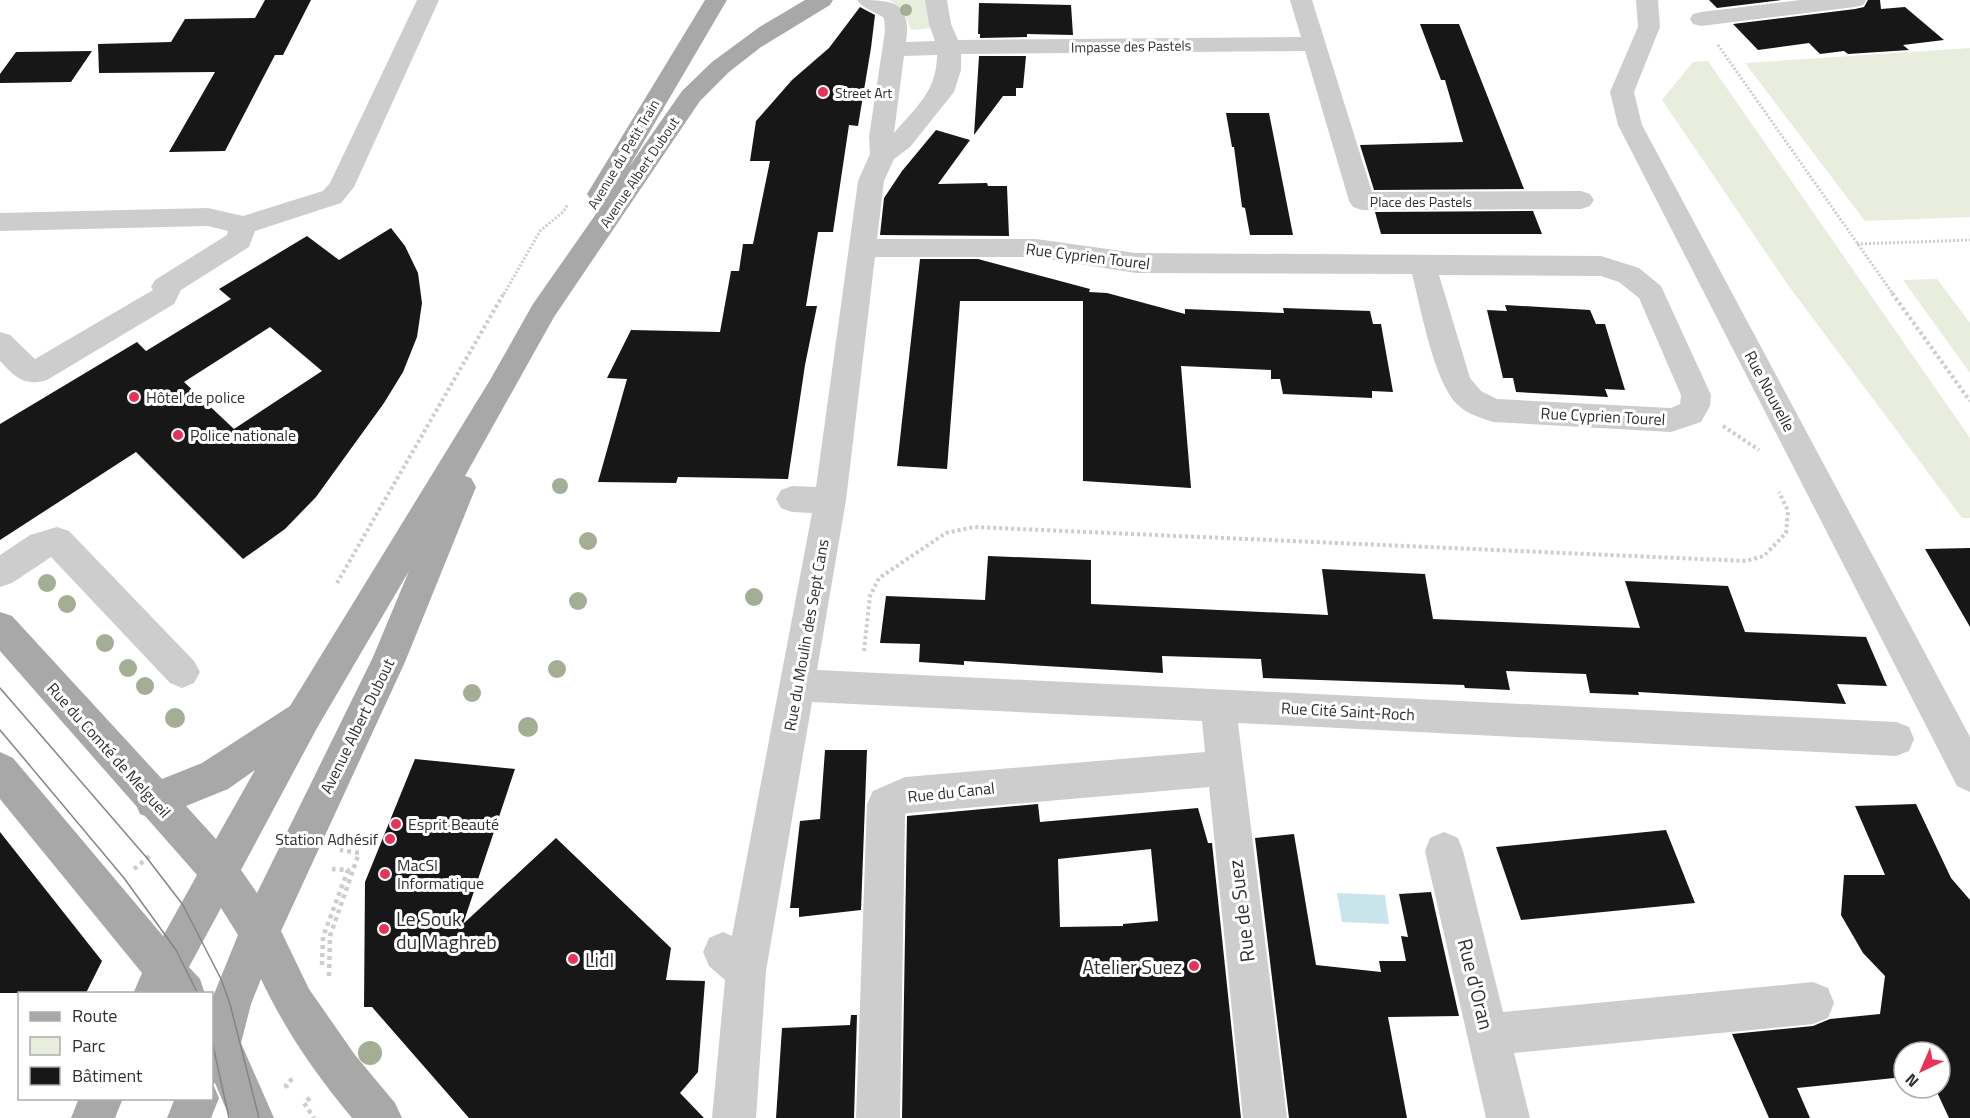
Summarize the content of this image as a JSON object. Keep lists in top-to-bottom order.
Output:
{
  "streets": {
    "main road": ["Avenue du Petit Train", "Avenue Albert Dubout", "Rue du Comté de Melgueil"],
    "street": [
      "Impasse des Pastels",
      "Place des Pastels",
      "Rue Cyprien Tourel",
      "Rue Nouvelle",
      "Rue du Moulin des Sept Cans",
      "Rue Cité Saint-Roch",
      "Rue du Canal",
      "Rue de Suez",
      "Rue d'Oran"
    ]
  },
  "crossings": [
    ["Impasse des Pastels", "Place des Pastels"],
    ["Impasse des Pastels", "Rue du Moulin des Sept Cans"],
    ["Avenue du Petit Train", "Avenue Albert Dubout"],
    ["Avenue Albert Dubout", "Rue du Comté de Melgueil"],
    ["Rue Cyprien Tourel", "Rue du Moulin des Sept Cans"],
    ["Rue du Moulin des Sept Cans", "Rue Cité Saint-Roch"],
    ["Rue Cité Saint-Roch", "Rue de Suez"],
    ["Rue du Canal", "Rue de Suez"]
  ],
  "places": [
    "Street Art",
    "Hôtel de police",
    "Police nationale",
    "Esprit Beauté",
    "Station Adhésif",
    "MacSI Informatique",
    "Le Souk du Maghreb",
    "Lidl",
    "Atelier Suez"
  ],
  "legend": ["Route", "Parc", "Bâtiment"],
  "north": "bottom left"
}
